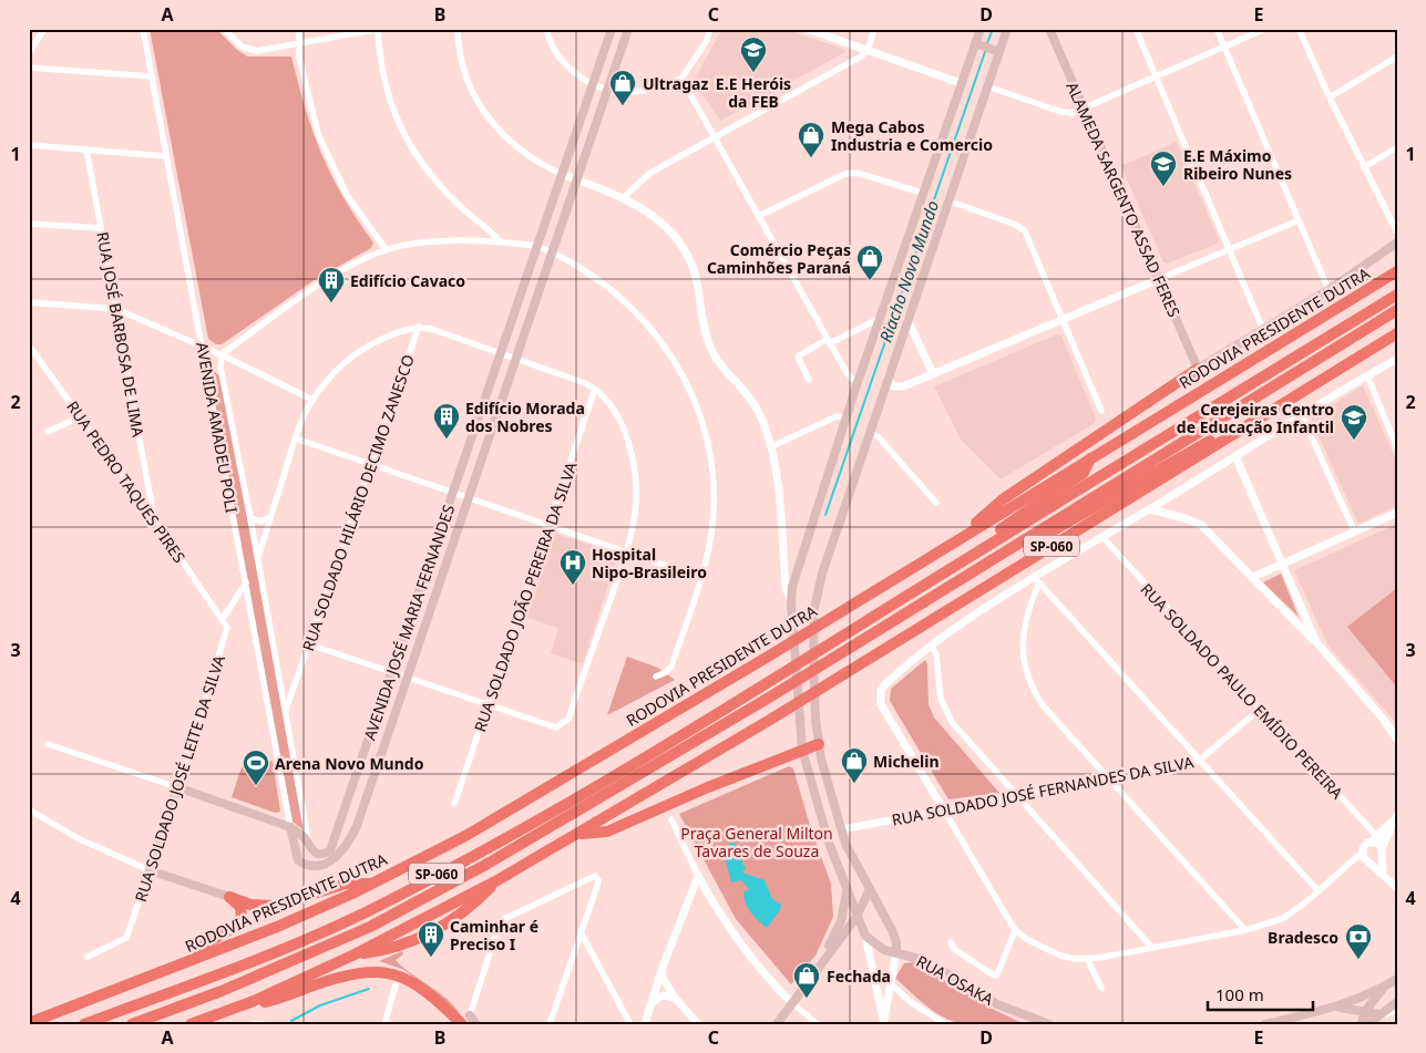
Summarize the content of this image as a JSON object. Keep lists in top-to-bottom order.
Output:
{
  "streets": {
    "highway": ["RODOVIA PRESIDENTE DUTRA", "SP-060"],
    "main road": [
      "ALAMEDA SARGENTO ASSAD FERES",
      "AVENIDA JOSÉ MARIA FERNANDES",
      "RUA SOLDADO JOSÉ LEITE DA SILVA",
      "RUA OSAKA"
    ],
    "street": [
      "RUA JOSÉ BARBOSA DE LIMA",
      "AVENIDA AMADEU POLI",
      "RUA PEDRO TAQUES PIRES",
      "RUA SOLDADO HILÁRIO DECIMO ZANESCO",
      "RUA SOLDADO JOÃO PEREIRA DA SILVA",
      "RUA SOLDADO PAULO EMÍDIO PEREIRA",
      "RUA SOLDADO JOSÉ FERNANDES DA SILVA"
    ]
  },
  "crossings": [
    ["RUA JOSÉ BARBOSA DE LIMA", "RUA PEDRO TAQUES PIRES"],
    ["AVENIDA AMADEU POLI", "RUA SOLDADO HILÁRIO DECIMO ZANESCO"],
    ["AVENIDA AMADEU POLI", "AVENIDA JOSÉ MARIA FERNANDES"],
    ["RUA PEDRO TAQUES PIRES", "RUA SOLDADO JOSÉ LEITE DA SILVA"],
    ["RUA SOLDADO PAULO EMÍDIO PEREIRA", "RUA SOLDADO JOSÉ FERNANDES DA SILVA"]
  ],
  "water": ["Riacho Novo Mundo"],
  "parks": ["Praça General Milton Tavares de Souza"],
  "places": {
    "school or university": ["E.E Heróis da FEB", "E.E Máximo Ribeiro Nunes", "Cerejeiras Centro de Educação Infantil"],
    "shop": [
      "Ultragaz",
      "Mega Cabos Industria e Comercio",
      "Comércio Peças Caminhões Paraná",
      "Michelin",
      "Fechada"
    ],
    "building": ["Edifício Cavaco", "Edifício Morada dos Nobres", "Caminhar é Preciso I"],
    "hospital": ["Hospital Nipo-Brasileiro"],
    "sports": ["Arena Novo Mundo"],
    "bank": ["Bradesco"]
  },
  "scale_bar": "100 m",
  "grid": {
    "columns": [
      "A",
      "B",
      "C",
      "D",
      "E"
    ],
    "rows": [
      "1",
      "2",
      "3",
      "4"
    ]
  }
}
